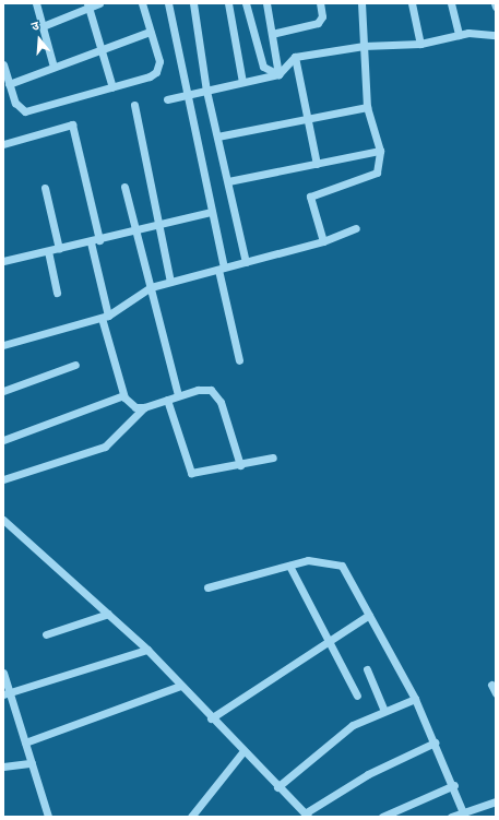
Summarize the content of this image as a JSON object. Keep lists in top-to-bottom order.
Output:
{
  "north": "top"
}
